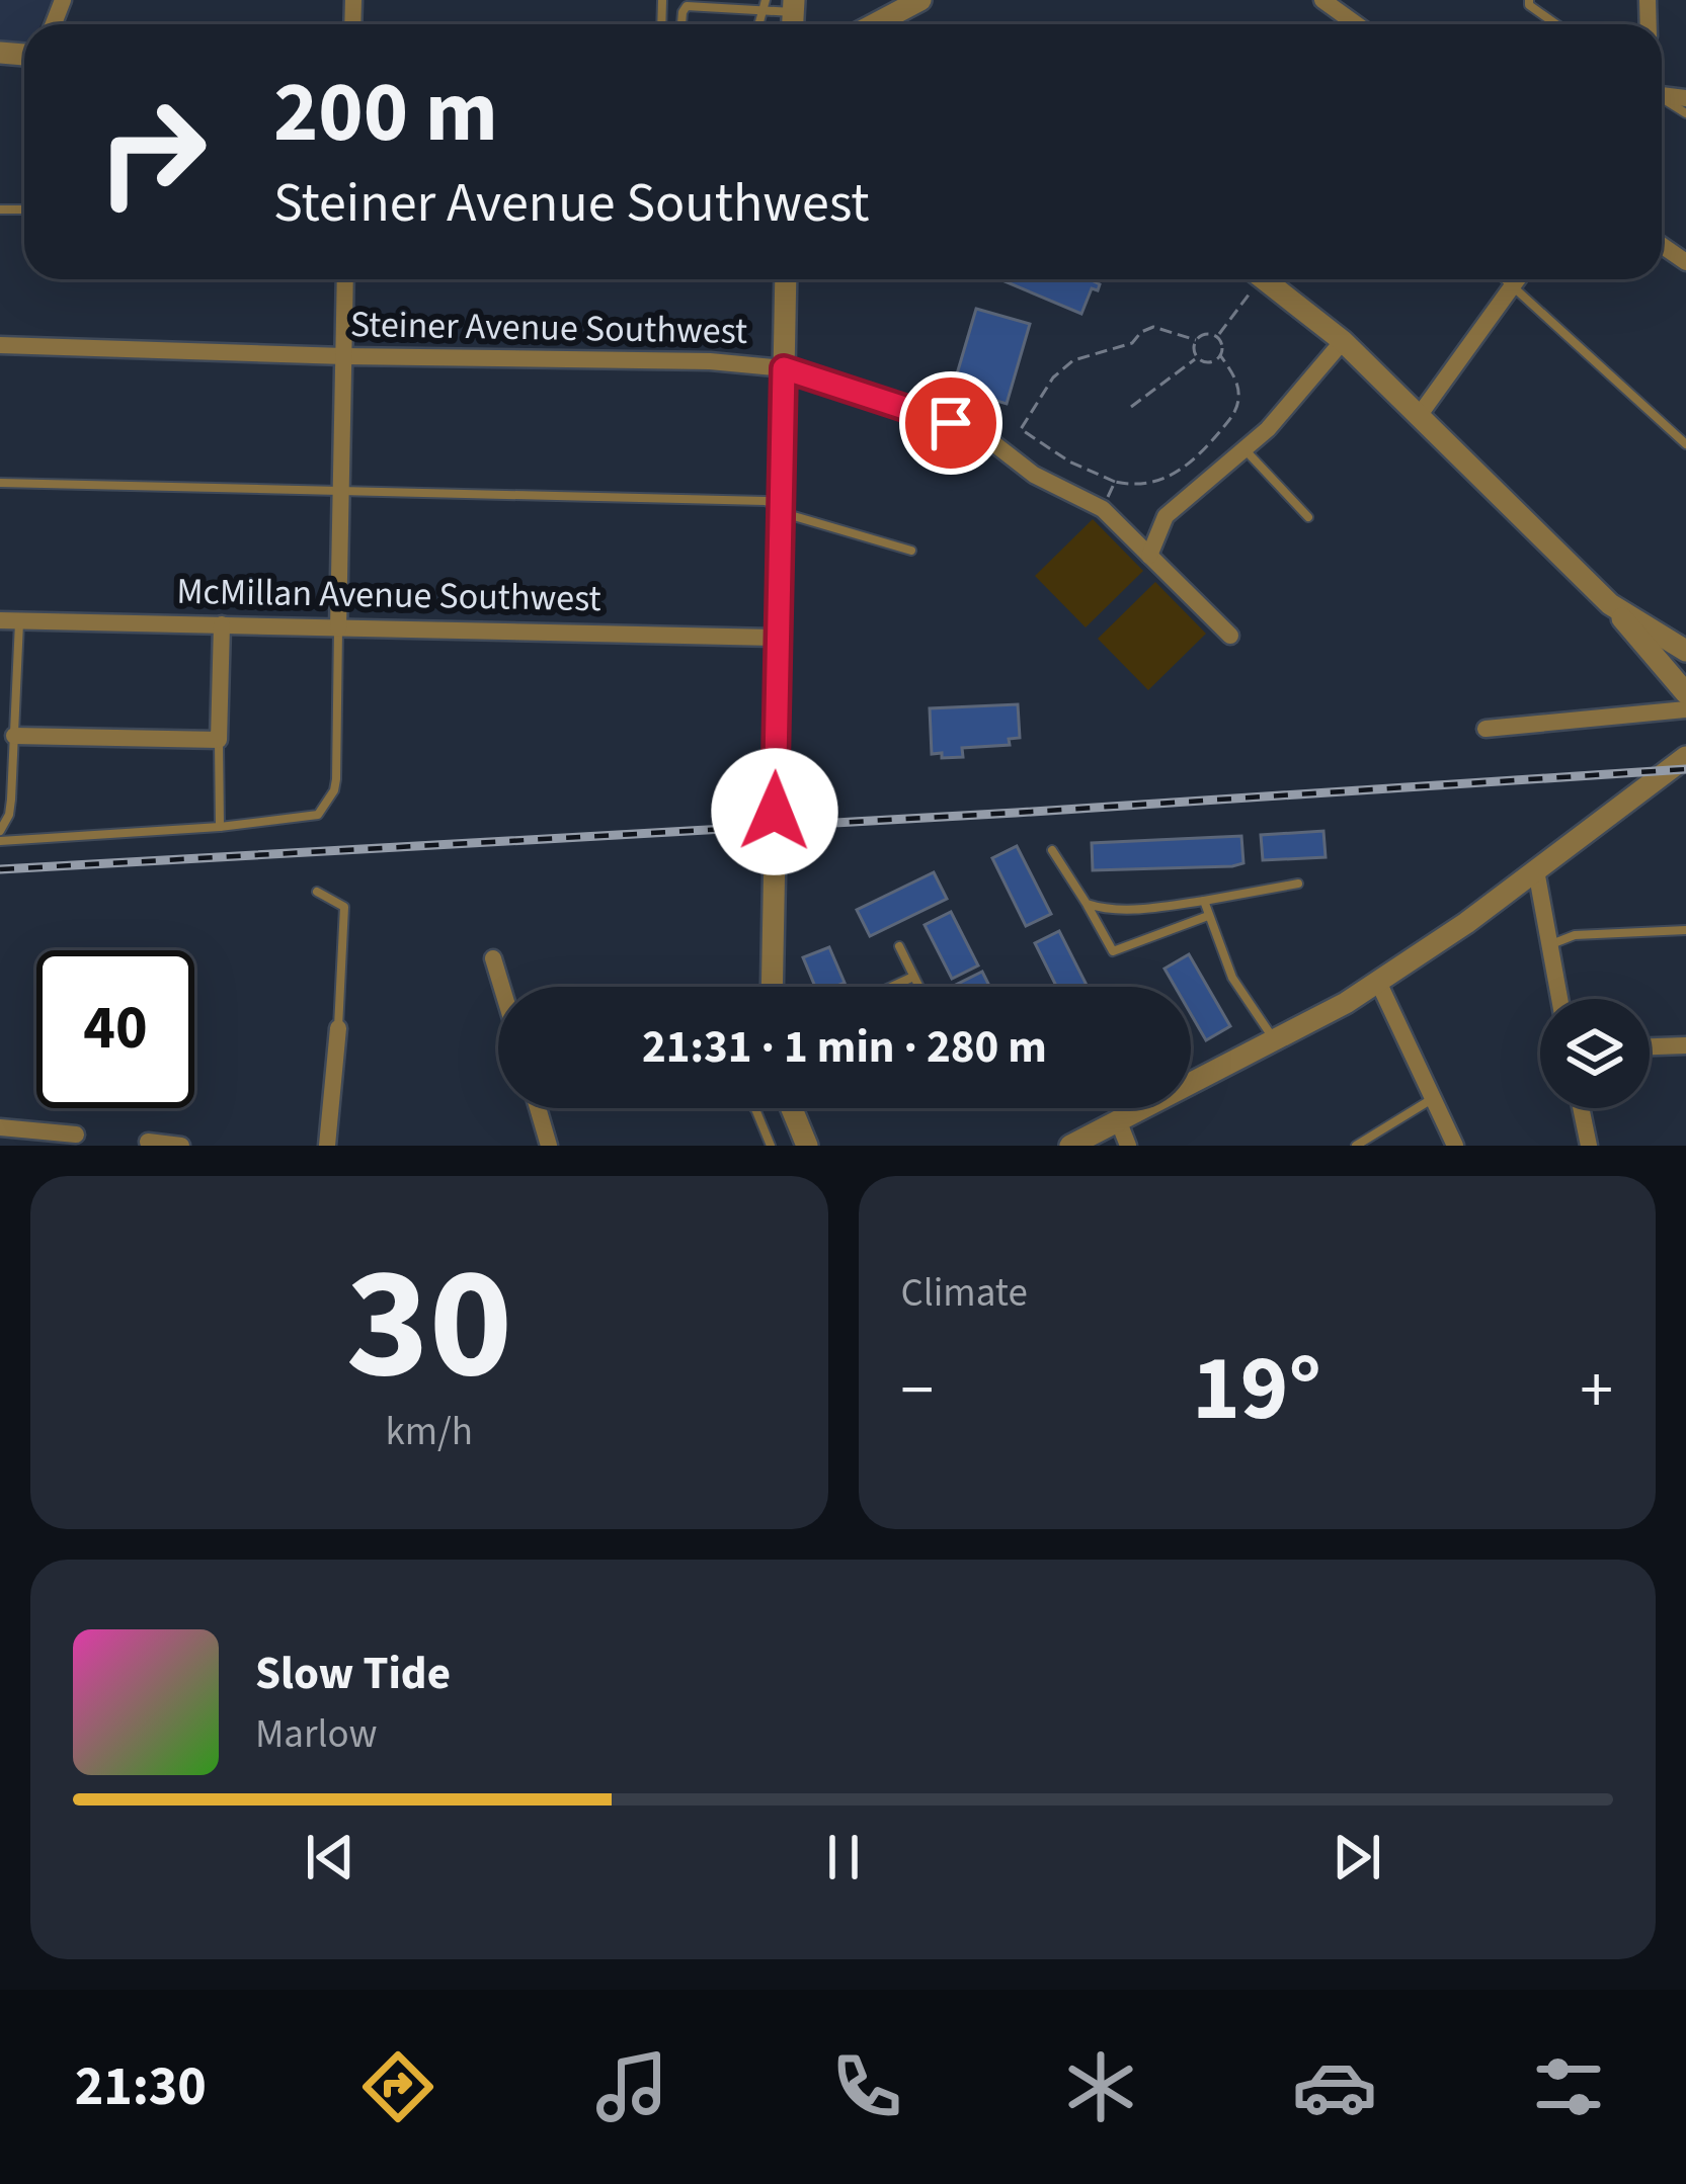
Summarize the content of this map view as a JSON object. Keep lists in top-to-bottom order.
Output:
{
  "streets": {
    "street": ["Steiner Avenue Southwest", "McMillan Avenue Southwest"]
  },
  "page": {
    "turn": ["200 m", "Steiner Avenue Southwest"],
    "limit": "40",
    "trip": "21:31 · 1 min · 280 m",
    "tile": [
      ["30", "km/h"],
      "Climate"
    ],
    "heat": ["−", "19°", "+"],
    "song": ["Slow Tide", "Marlow"],
    "tabs": "21:30"
  }
}
